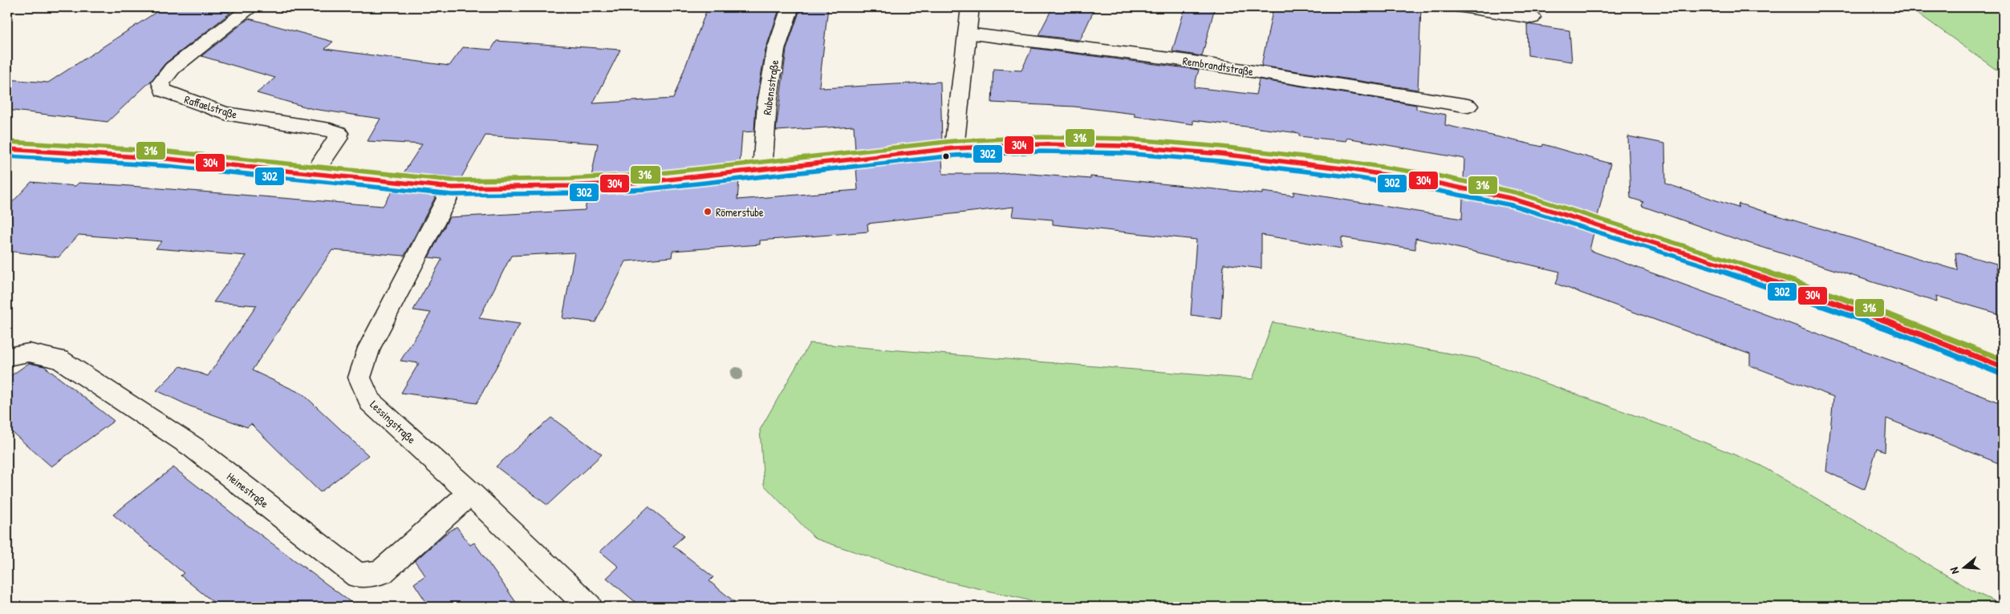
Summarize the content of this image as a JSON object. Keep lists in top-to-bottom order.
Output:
{
  "streets": {
    "main road": [
      "Rembrandtstraße",
      "Rubensstraße",
      "Raffaelstraße",
      "Lessingstraße",
      "Heinestraße"
    ]
  },
  "crossings": [
    ["Lessingstraße", "Heinestraße"]
  ],
  "places": ["Römerstube"],
  "lines": ["transit line 316", "transit line 304", "transit line 302"],
  "north": "left"
}
